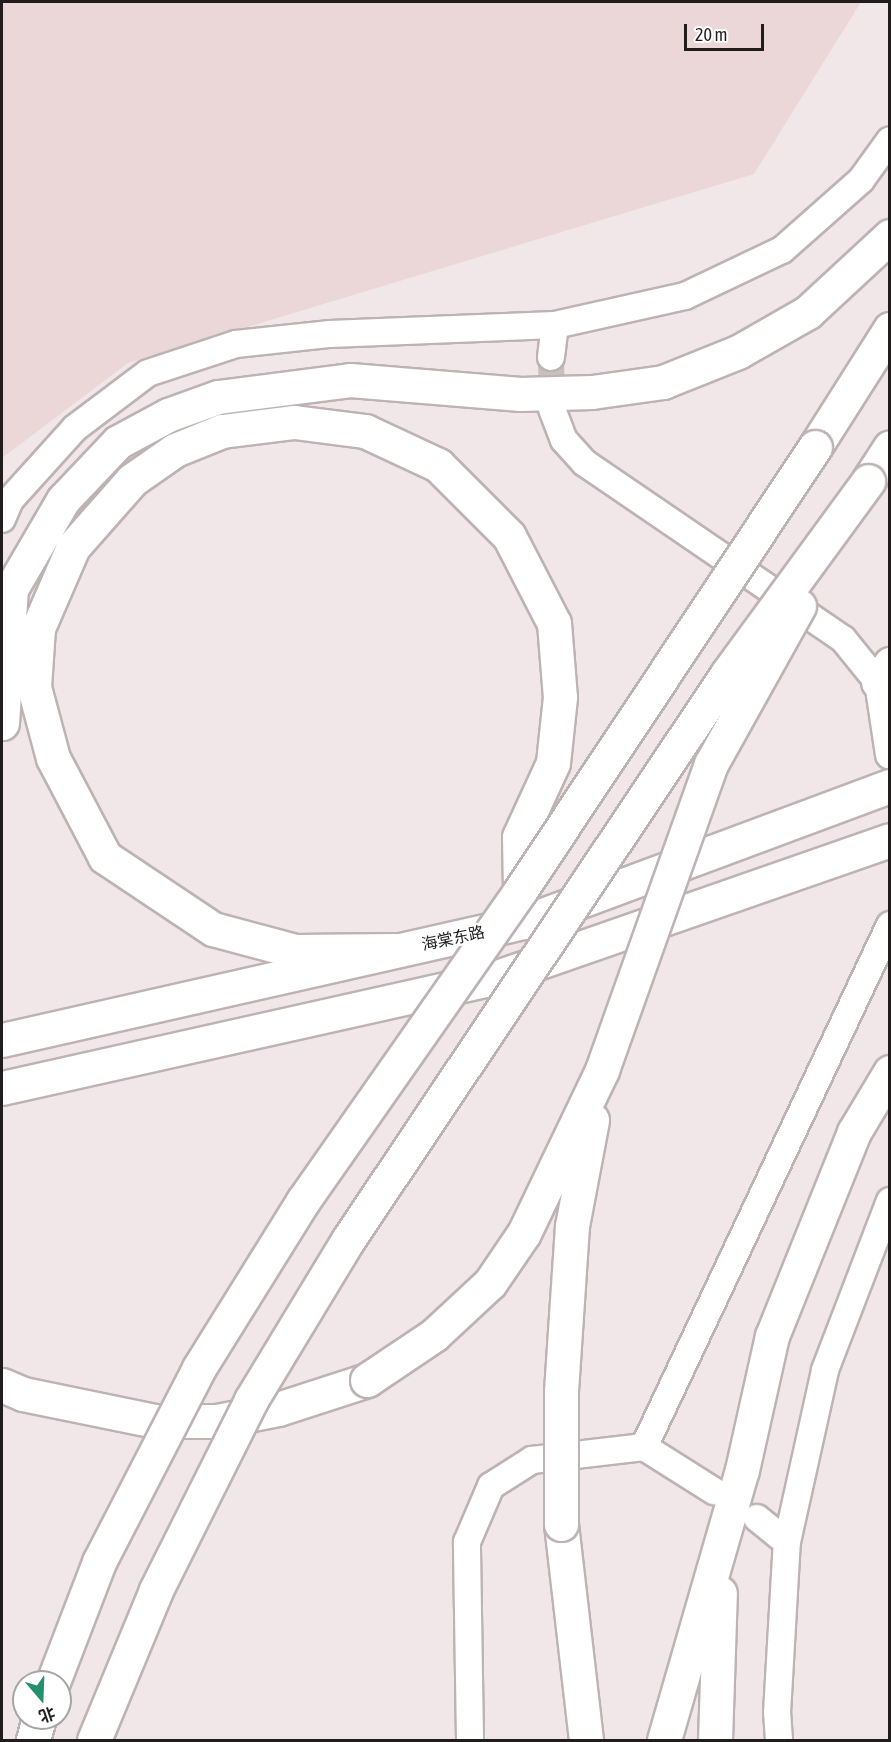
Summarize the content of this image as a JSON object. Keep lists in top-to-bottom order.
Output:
{
  "streets": {
    "main road": ["海棠东路"]
  },
  "scale_bar": "20 m",
  "north": "bottom"
}
